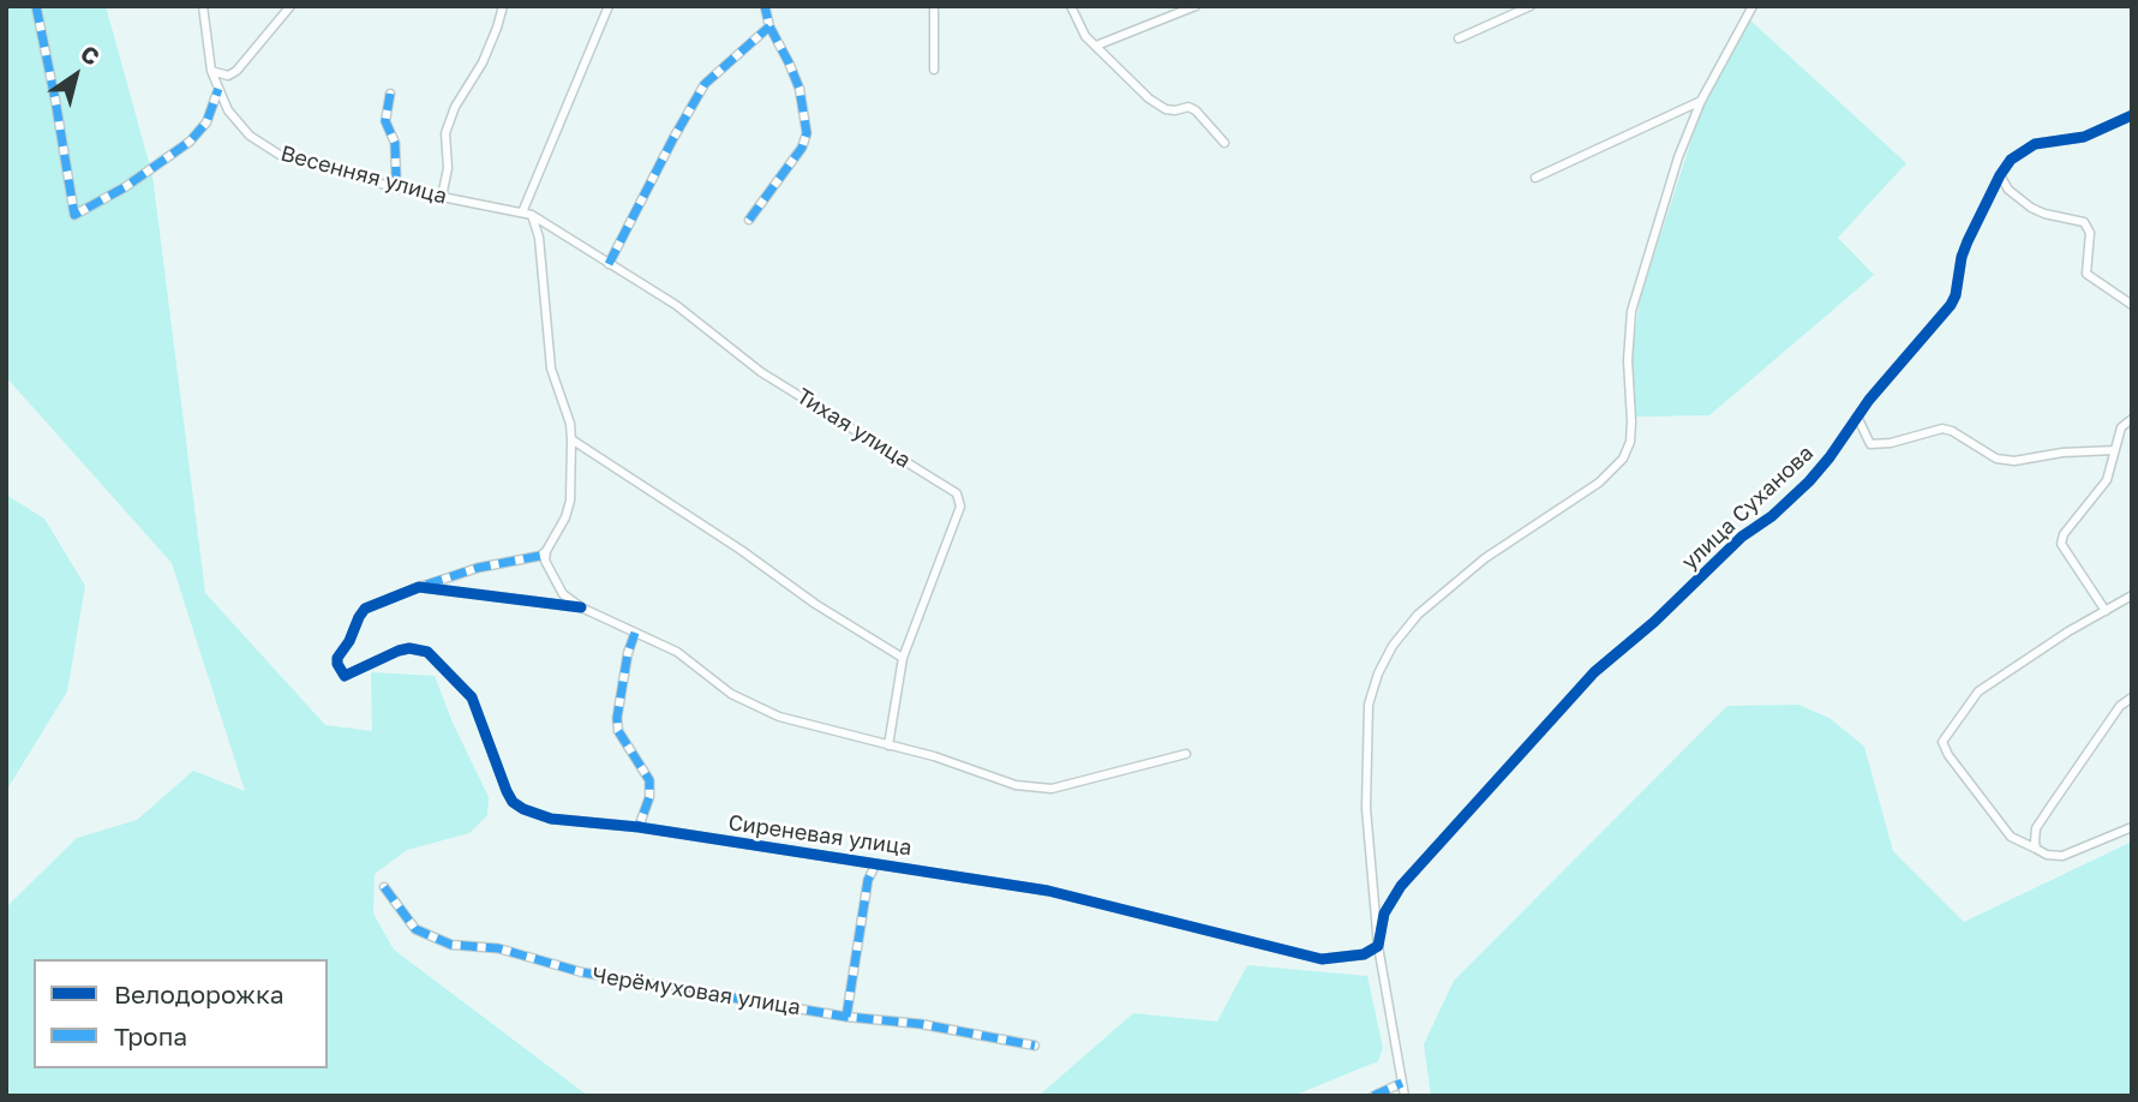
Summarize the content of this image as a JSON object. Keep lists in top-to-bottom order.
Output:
{
  "streets": {
    "street": [
      "Весенняя улица",
      "Тихая улица",
      "улица Суханова",
      "Сиреневая улица",
      "Черёмуховая улица"
    ]
  },
  "crossings": [
    ["Весенняя улица", "Тихая улица"],
    ["улица Суханова", "Сиреневая улица"]
  ],
  "legend": ["Велодорожка", "Тропа"],
  "north": "top right"
}
